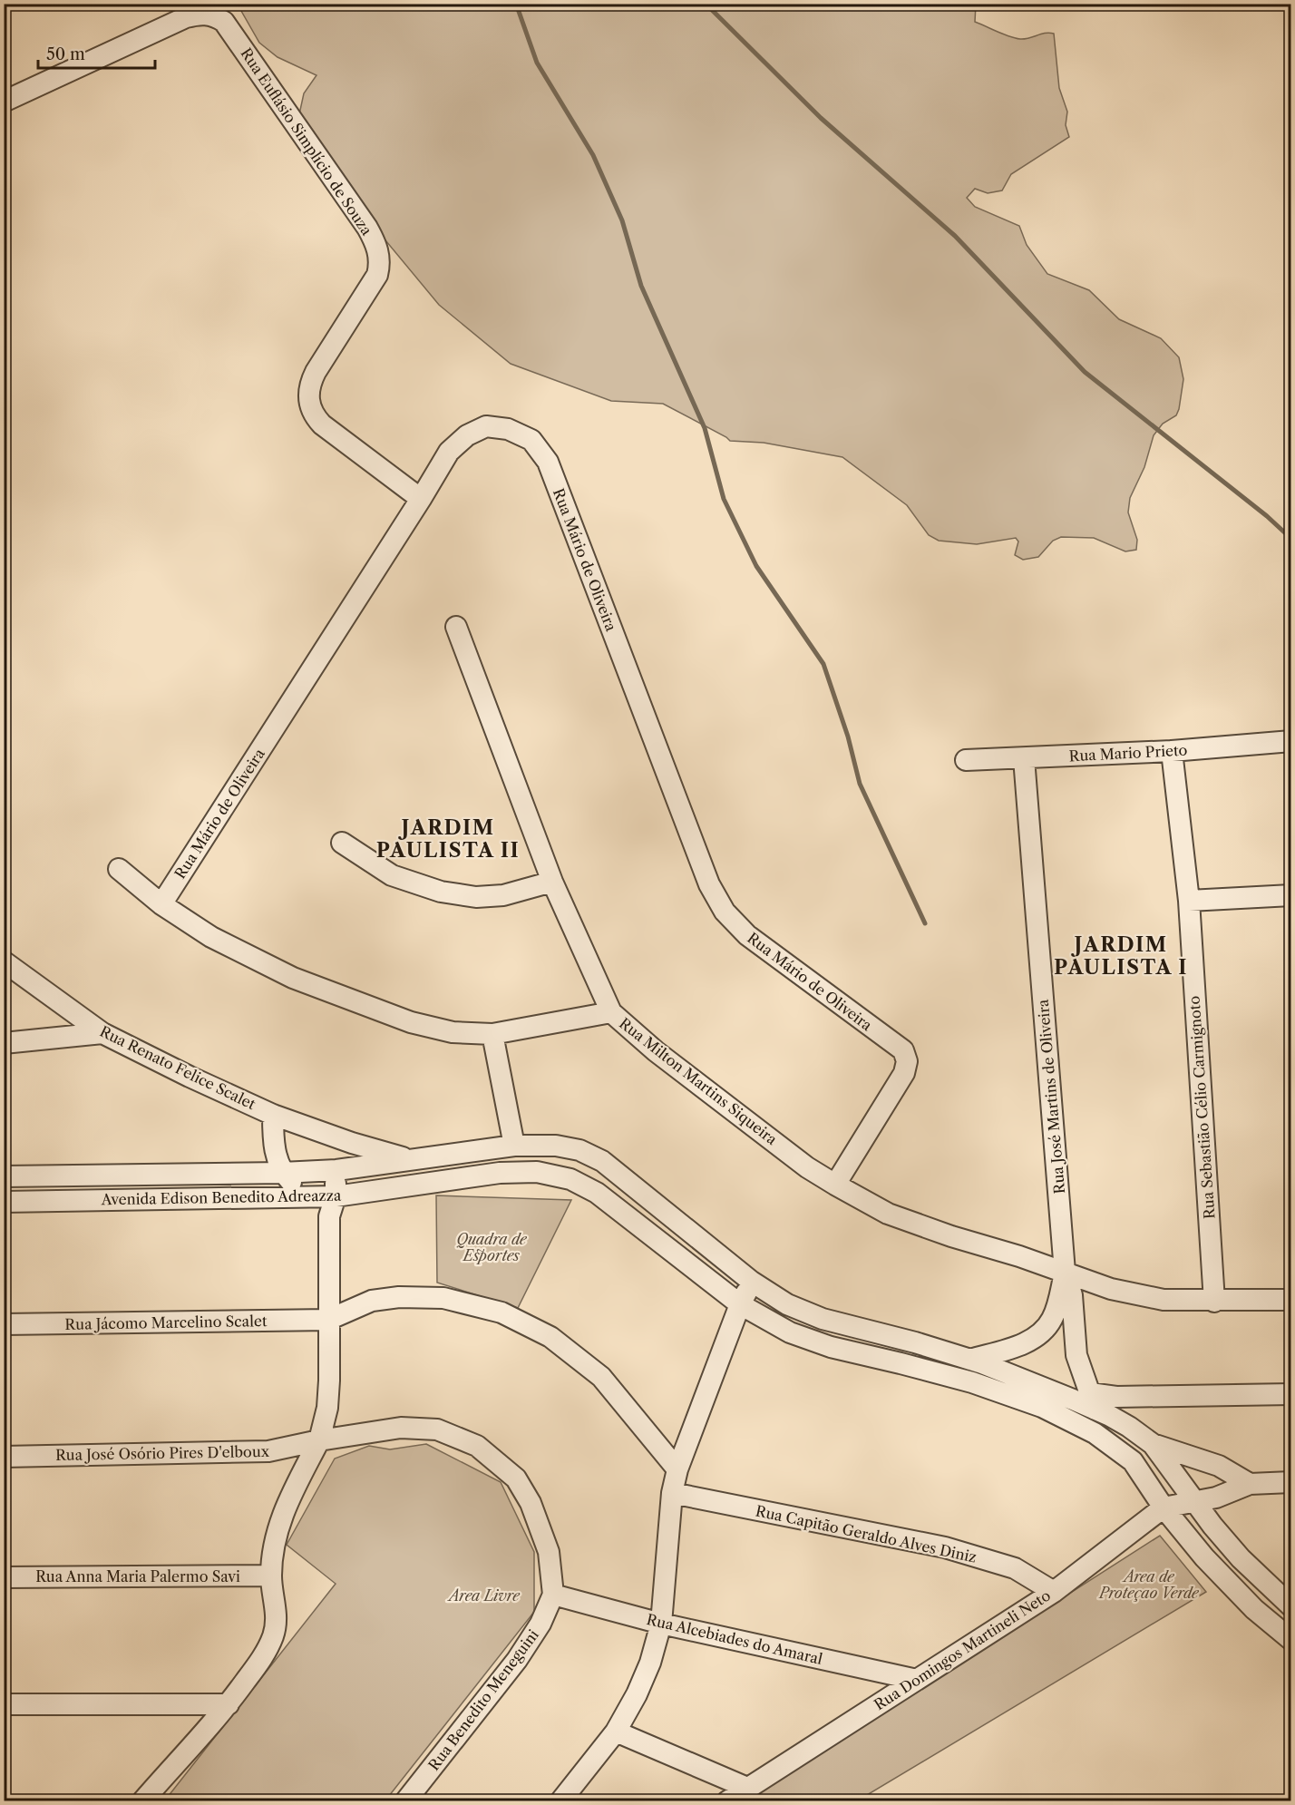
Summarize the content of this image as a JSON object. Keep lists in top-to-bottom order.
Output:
{
  "streets": {
    "street": [
      "Rua Euflásio Simplício de Souza",
      "Rua Mário de Oliveira",
      "Rua Mario Prieto",
      "Rua Renato Felice Scalet",
      "Rua Milton Martins Siqueira",
      "Rua José Martins de Oliveira",
      "Rua Sebastião Célio Carmignoto",
      "Avenida Edison Benedito Adreazza",
      "Rua Jácomo Marcelino Scalet",
      "Rua José Osório Pires D'elboux",
      "Rua Capitão Geraldo Alves Diniz",
      "Rua Anna Maria Palermo Savi",
      "Rua Alcebiades do Amaral",
      "Rua Domingos Martineli Neto",
      "Rua Benedito Meneguini"
    ]
  },
  "crossings": [
    ["Rua Euflásio Simplício de Souza", "Rua Mário de Oliveira"],
    ["Rua Mário de Oliveira", "Rua Milton Martins Siqueira"],
    ["Rua Mario Prieto", "Rua José Martins de Oliveira"],
    ["Rua Mario Prieto", "Rua Sebastião Célio Carmignoto"],
    ["Rua Renato Felice Scalet", "Avenida Edison Benedito Adreazza"],
    ["Rua Milton Martins Siqueira", "Rua José Martins de Oliveira"],
    ["Rua Milton Martins Siqueira", "Rua Sebastião Célio Carmignoto"],
    ["Rua José Martins de Oliveira", "Avenida Edison Benedito Adreazza"],
    ["Avenida Edison Benedito Adreazza", "Rua Domingos Martineli Neto"],
    ["Rua José Osório Pires D'elboux", "Rua Alcebiades do Amaral"],
    ["Rua José Osório Pires D'elboux", "Rua Benedito Meneguini"],
    ["Rua Capitão Geraldo Alves Diniz", "Rua Domingos Martineli Neto"],
    ["Rua Alcebiades do Amaral", "Rua Domingos Martineli Neto"],
    ["Rua Alcebiades do Amaral", "Rua Benedito Meneguini"]
  ],
  "districts": ["JARDIM PAULISTA II", "JARDIM PAULISTA I"],
  "parks": ["Quadra de Esportes", "Area de Proteçao Verde", "Area Livre"],
  "scale_bar": "50 m"
}
